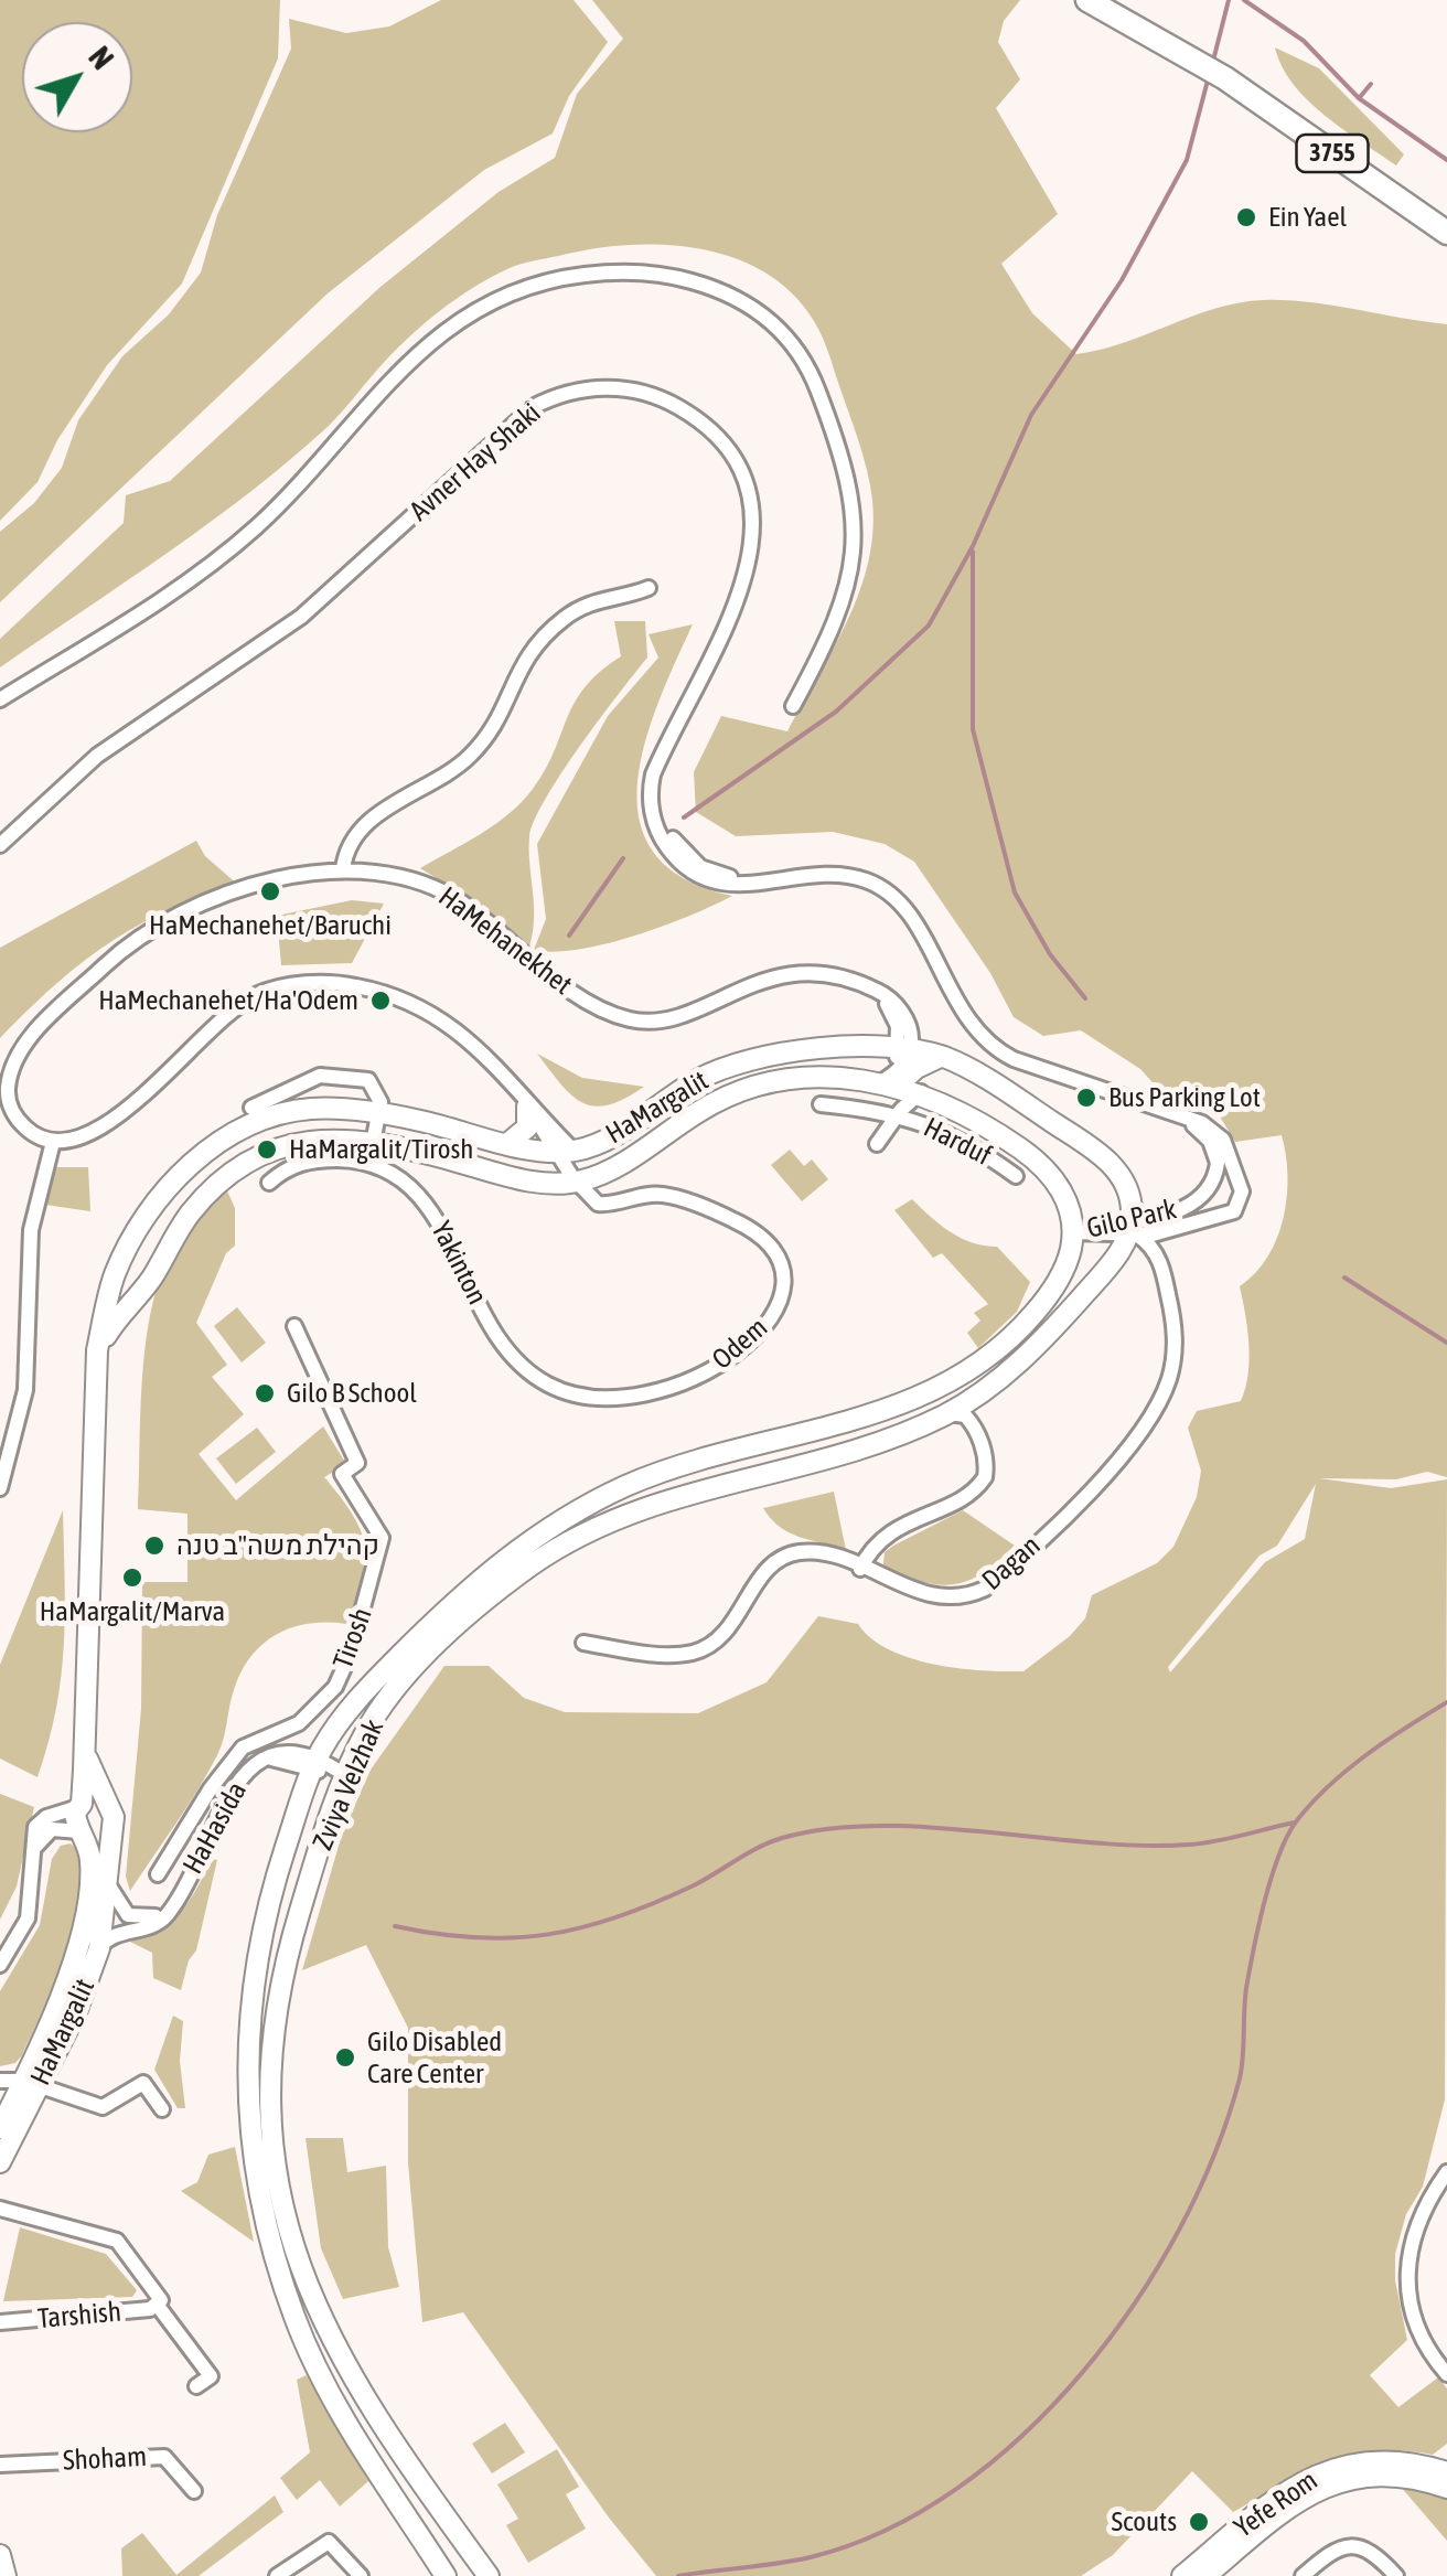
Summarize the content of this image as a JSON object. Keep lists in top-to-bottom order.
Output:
{
  "streets": {
    "main road": ["3755"],
    "street": [
      "Avner Hay Shaki",
      "HaMehanekhet",
      "HaMargalit",
      "Harduf",
      "Gilo Park",
      "Yakinton",
      "Odem",
      "Dagan",
      "Tirosh",
      "Zviya VeIzhak",
      "HaHasida",
      "Tarshish",
      "Shoham",
      "Yefe Rom"
    ]
  },
  "crossings": [
    ["Avner Hay Shaki", "Gilo Park"],
    ["HaMehanekhet", "HaMargalit"],
    ["HaMargalit", "Harduf"],
    ["HaMargalit", "Gilo Park"],
    ["HaMargalit", "Odem"],
    ["HaMargalit", "Dagan"],
    ["HaMargalit", "Zviya VeIzhak"],
    ["HaMargalit", "HaHasida"],
    ["Gilo Park", "Dagan"],
    ["Gilo Park", "Zviya VeIzhak"],
    ["Yakinton", "Odem"],
    ["Dagan", "Zviya VeIzhak"],
    ["Zviya VeIzhak", "HaHasida"]
  ],
  "places": [
    "Ein Yael",
    "HaMechanehet/Baruchi",
    "HaMechanehet/Ha'Odem",
    "Bus Parking Lot",
    "HaMargalit/Tirosh",
    "Gilo B School",
    "קהילת משה\"ב טנה",
    "HaMargalit/Marva",
    "Gilo Disabled Care Center",
    "Scouts"
  ],
  "north": "top right"
}
